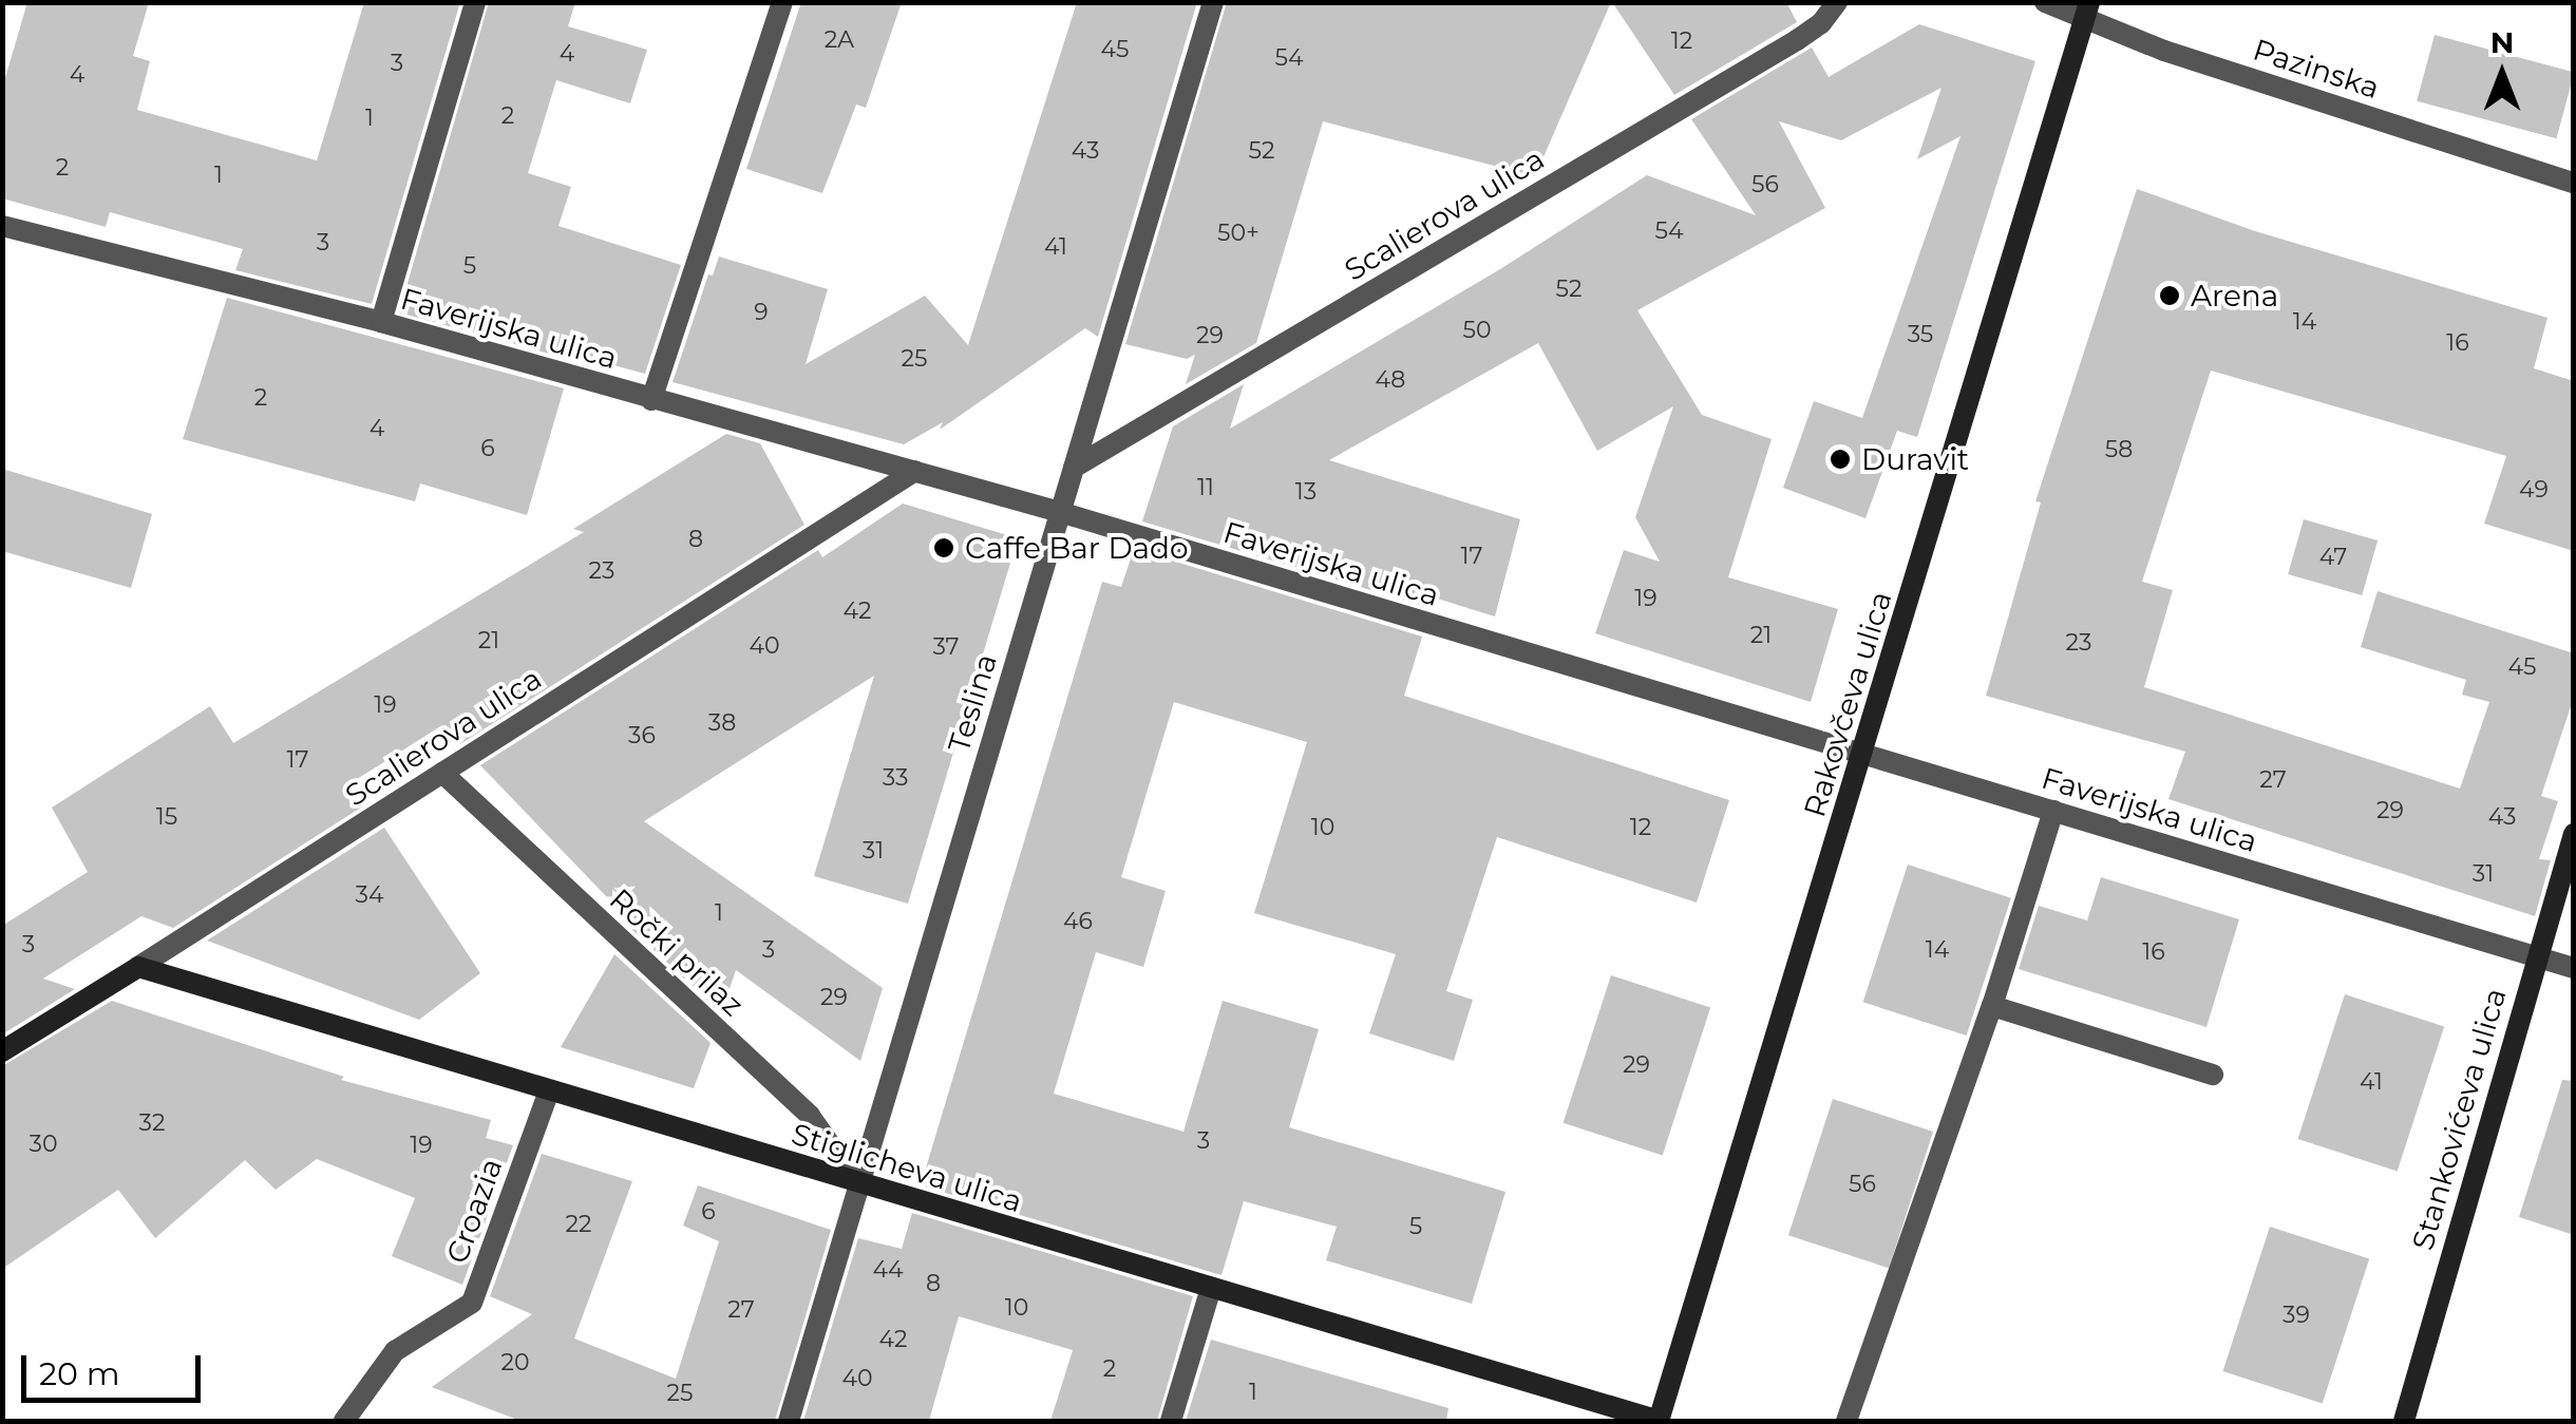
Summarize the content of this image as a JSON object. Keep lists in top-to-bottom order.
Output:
{
  "streets": {
    "main road": [
      "Scalierova ulica",
      "Rakovčeva ulica",
      "Stankovićeva ulica",
      "Stiglicheva ulica"
    ],
    "street": [
      "Pazinska",
      "Faverijska ulica",
      "Teslina",
      "Ročki prilaz",
      "Croazia"
    ]
  },
  "crossings": [
    ["Pazinska", "Rakovčeva ulica"],
    ["Scalierova ulica", "Faverijska ulica"],
    ["Scalierova ulica", "Teslina"],
    ["Scalierova ulica", "Ročki prilaz"],
    ["Scalierova ulica", "Stiglicheva ulica"],
    ["Faverijska ulica", "Teslina"],
    ["Faverijska ulica", "Rakovčeva ulica"],
    ["Faverijska ulica", "Stankovićeva ulica"],
    ["Teslina", "Ročki prilaz"],
    ["Teslina", "Stiglicheva ulica"],
    ["Rakovčeva ulica", "Stiglicheva ulica"],
    ["Ročki prilaz", "Stiglicheva ulica"],
    ["Stiglicheva ulica", "Croazia"]
  ],
  "places": ["Arena", "Duravit", "Caffe Bar Dado"],
  "house_numbers": [
    "2A",
    "12",
    "45",
    "4",
    "54",
    "3",
    "4",
    "2",
    "1",
    "43",
    "52",
    "2",
    "1",
    "56",
    "54",
    "50+",
    "3",
    "41",
    "5",
    "52",
    "9",
    "14",
    "50",
    "35",
    "29",
    "16",
    "25",
    "48",
    "2",
    "4",
    "6",
    "58",
    "11",
    "49",
    "13",
    "8",
    "17",
    "47",
    "23",
    "19",
    "42",
    "21",
    "21",
    "23",
    "40",
    "37",
    "45",
    "19",
    "38",
    "36",
    "17",
    "33",
    "27",
    "29",
    "15",
    "43",
    "10",
    "12",
    "31",
    "31",
    "34",
    "1",
    "46",
    "3",
    "3",
    "14",
    "16",
    "29",
    "29",
    "41",
    "32",
    "3",
    "30",
    "19",
    "56",
    "6",
    "22",
    "5",
    "44",
    "8",
    "10",
    "27",
    "39",
    "42",
    "20",
    "2",
    "40",
    "1",
    "25"
  ],
  "scale_bar": "20 m",
  "north": "top"
}
